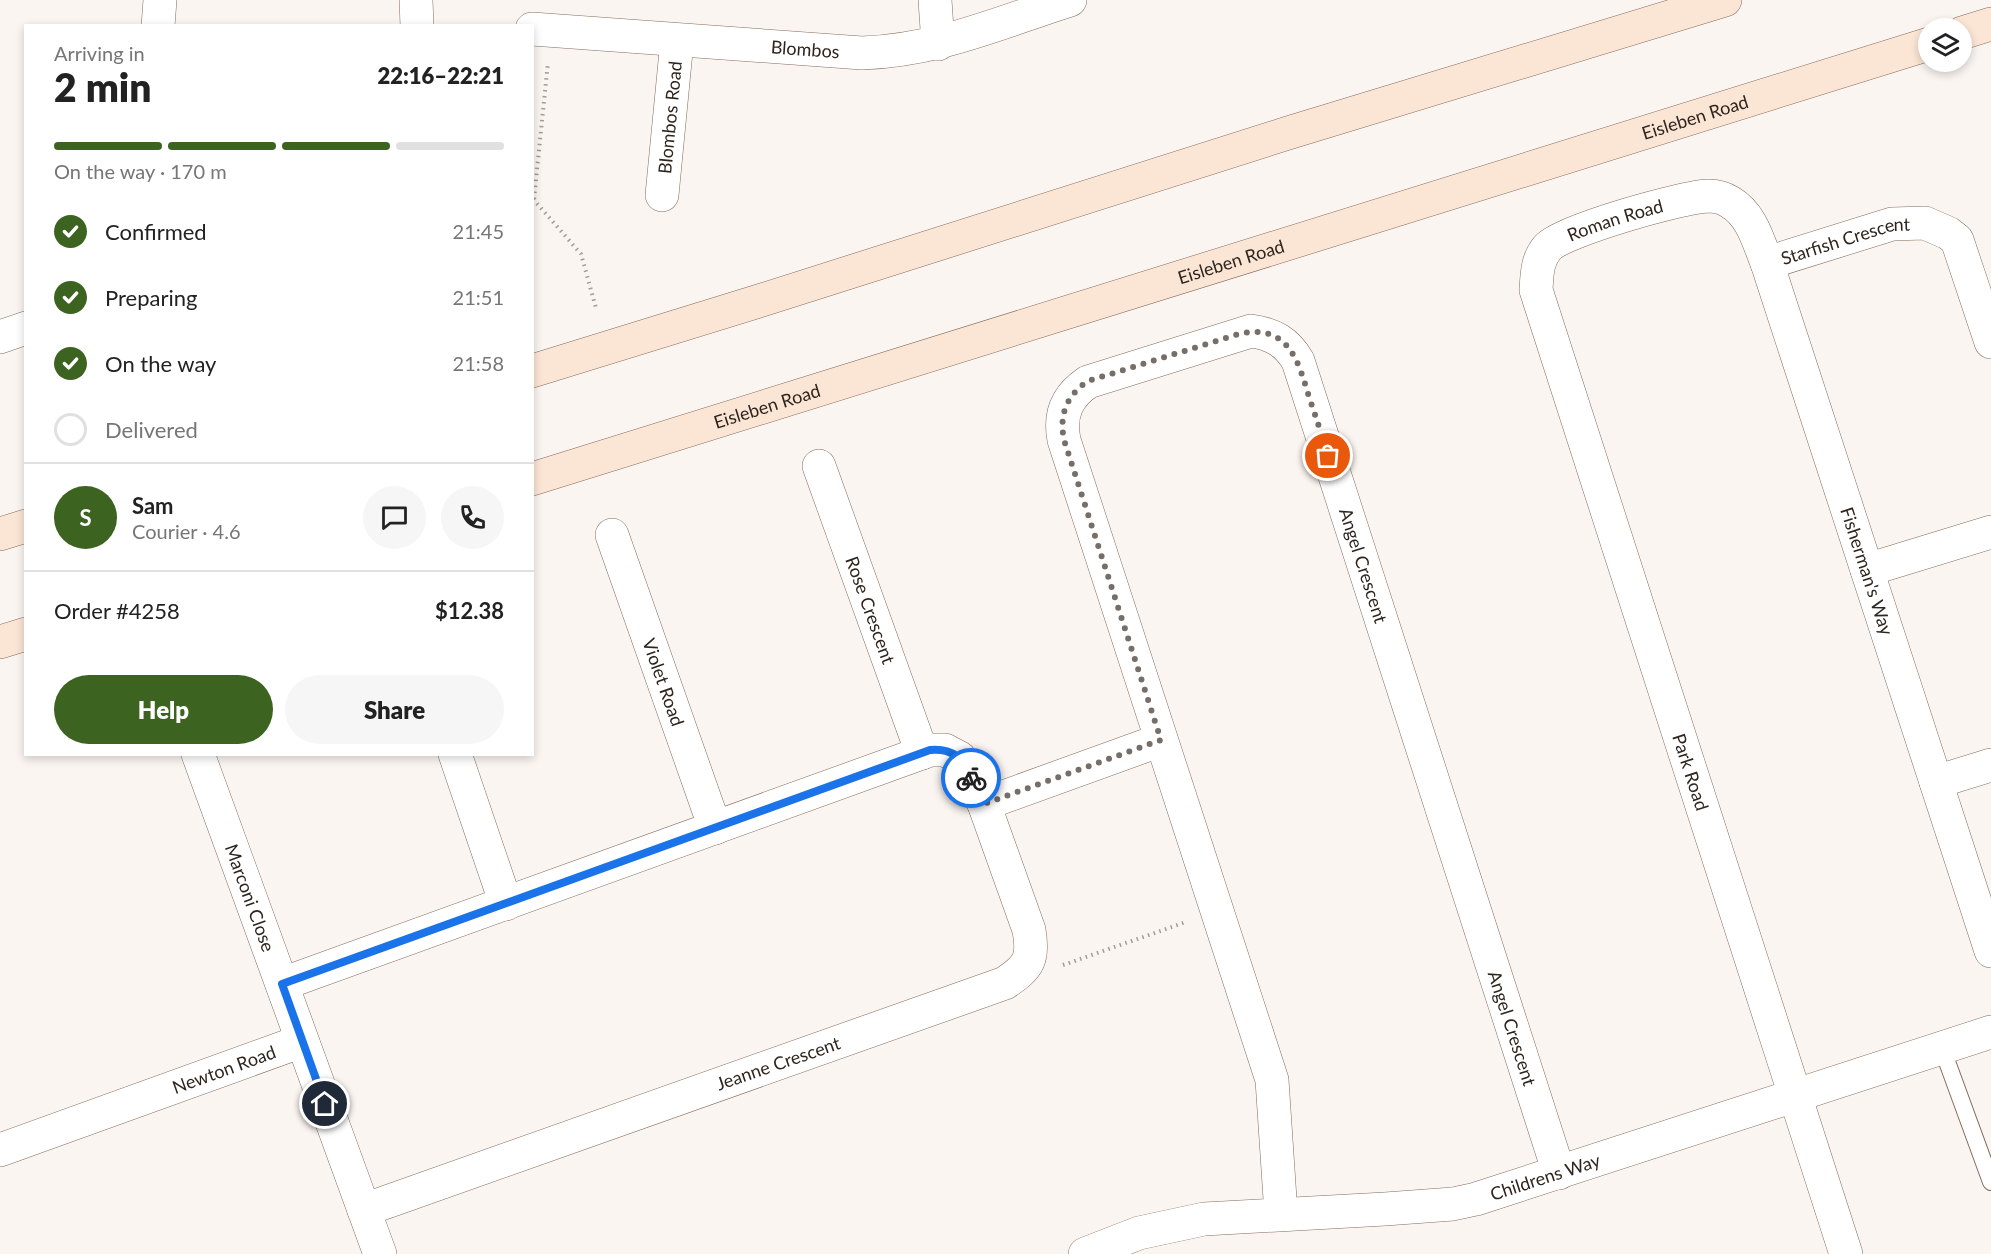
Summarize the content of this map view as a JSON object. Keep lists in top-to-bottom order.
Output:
{
  "streets": {
    "main road": ["Eisleben Road"],
    "street": [
      "Blombos",
      "Blombos Road",
      "Roman Road",
      "Starfish Crescent",
      "Angel Crescent",
      "Fisherman's Way",
      "Rose Crescent",
      "Violet Road",
      "Park Road",
      "Marconi Close",
      "Jeanne Crescent",
      "Newton Road",
      "Childrens Way"
    ]
  },
  "crossings": [
    ["Blombos", "Blombos Road"],
    ["Roman Road", "Fisherman's Way"],
    ["Roman Road", "Park Road"],
    ["Starfish Crescent", "Fisherman's Way"],
    ["Angel Crescent", "Childrens Way"],
    ["Park Road", "Childrens Way"],
    ["Marconi Close", "Newton Road"]
  ],
  "page": {
    "heading": ["2 min", "Arriving in", "22:16–22:21"],
    "panel": [
      "Sam",
      "Courier · 4.6",
      "Order #4258",
      "$12.38"
    ],
    "bar": "On the way · 170 m",
    "list": [
      ["Confirmed", "21:45"],
      ["Preparing", "21:51"],
      ["On the way", "21:58"],
      "Delivered"
    ],
    "round": "S",
    "buttons": ["Help", "Share"]
  }
}
